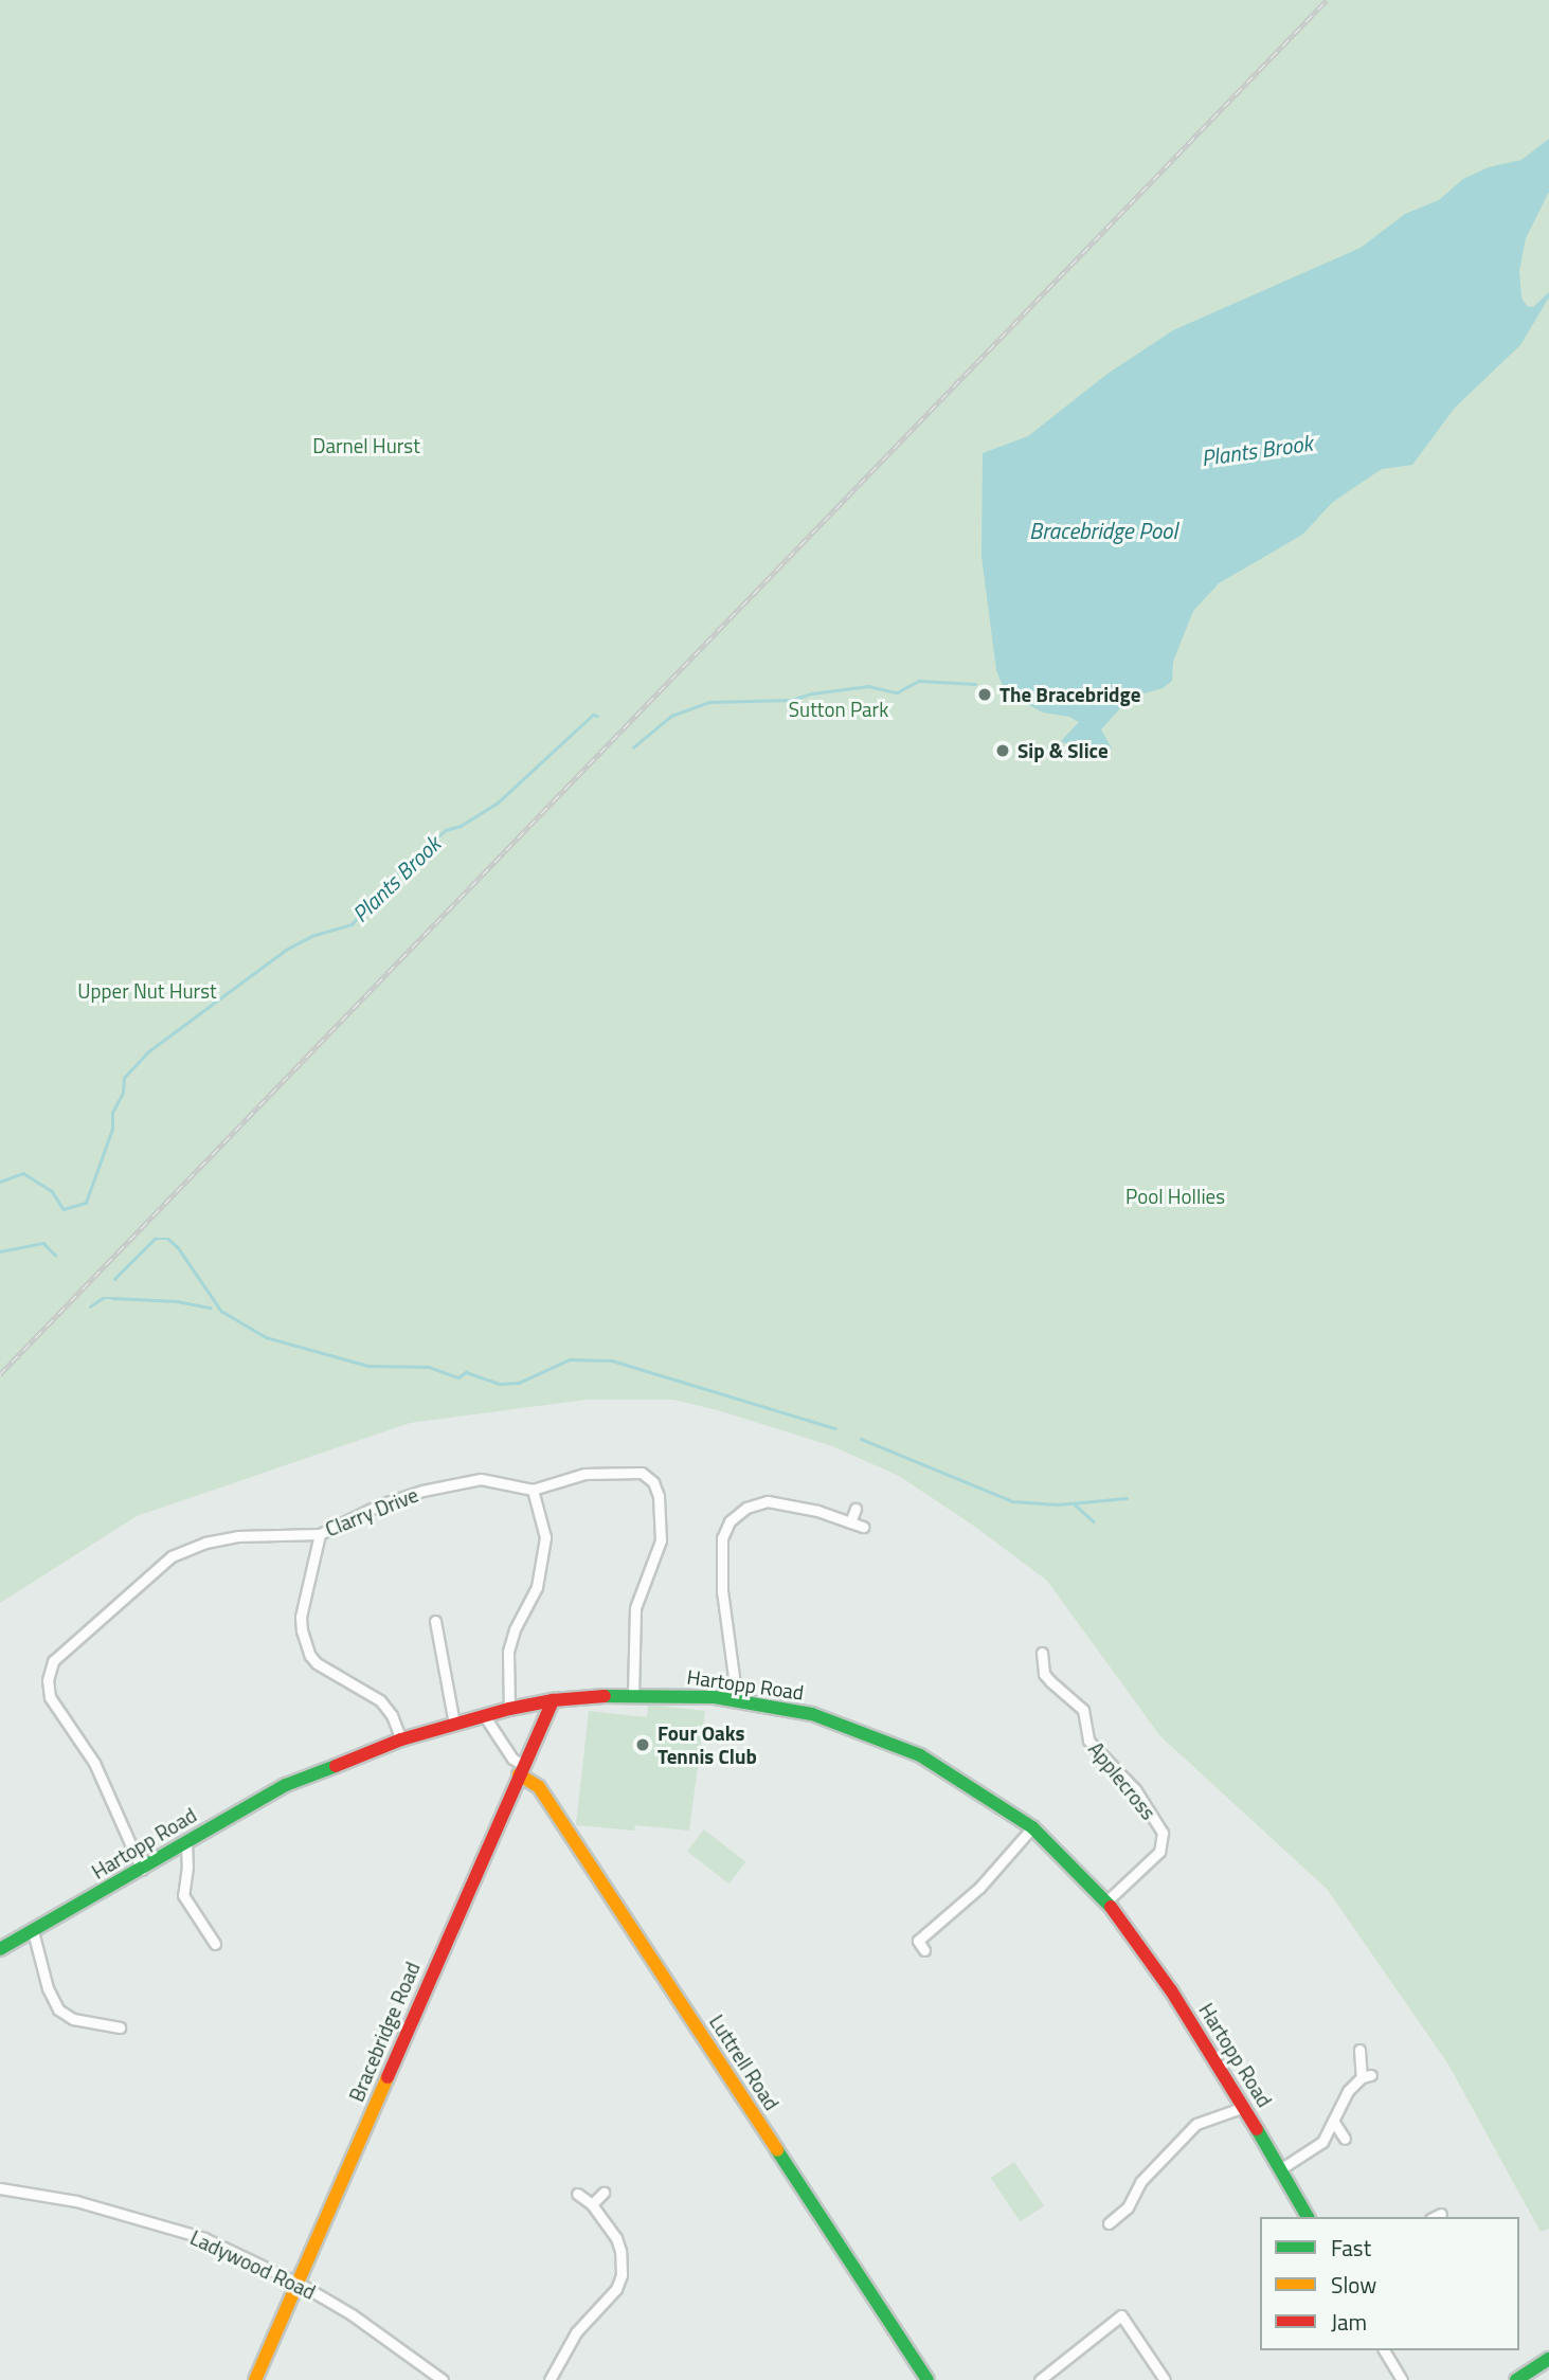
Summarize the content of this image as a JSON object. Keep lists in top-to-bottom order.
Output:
{
  "streets": {
    "street": [
      "Clarry Drive",
      "Hartopp Road",
      "Applecross",
      "Bracebridge Road",
      "Luttrell Road",
      "Ladywood Road"
    ]
  },
  "crossings": [
    ["Clarry Drive", "Hartopp Road"],
    ["Hartopp Road", "Applecross"],
    ["Hartopp Road", "Bracebridge Road"],
    ["Hartopp Road", "Luttrell Road"],
    ["Bracebridge Road", "Luttrell Road"],
    ["Bracebridge Road", "Ladywood Road"]
  ],
  "water": ["Plants Brook", "Bracebridge Pool"],
  "parks": [
    "Darnel Hurst",
    "Sutton Park",
    "Upper Nut Hurst",
    "Pool Hollies"
  ],
  "places": ["The Bracebridge", "Sip & Slice", "Four Oaks Tennis Club"],
  "legend": ["Fast", "Slow", "Jam"]
}
